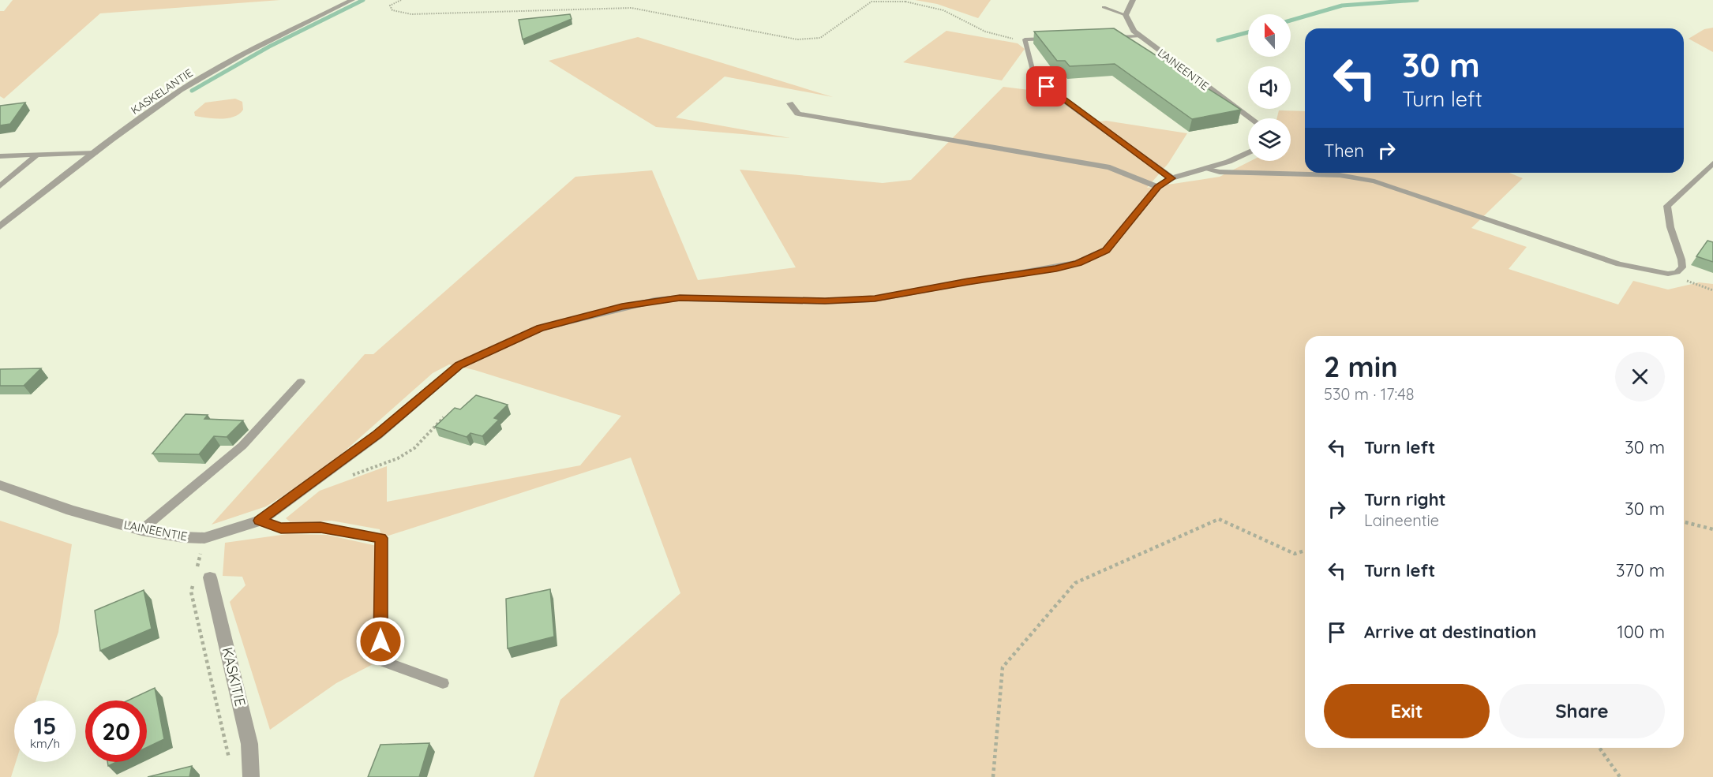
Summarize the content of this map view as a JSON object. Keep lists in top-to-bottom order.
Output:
{
  "streets": {
    "street": ["LAINEENTIE", "KASKELANTIE", "KASKITIE"]
  },
  "north": "top",
  "page": {
    "turn": ["30 m", "Turn left"],
    "then": "Then",
    "heading": ["2 min", "530 m · 17:48"],
    "list": [
      {
        "name": "Turn left",
        "value": "30 m"
      },
      {
        "name": "Turn right",
        "note": "Laineentie",
        "value": "30 m"
      },
      {
        "name": "Turn left",
        "value": "370 m"
      },
      {
        "name": "Arrive at destination",
        "value": "100 m"
      }
    ],
    "buttons": ["Exit", "Share"],
    "speed": "15 km/h",
    "limit": "20"
  }
}
